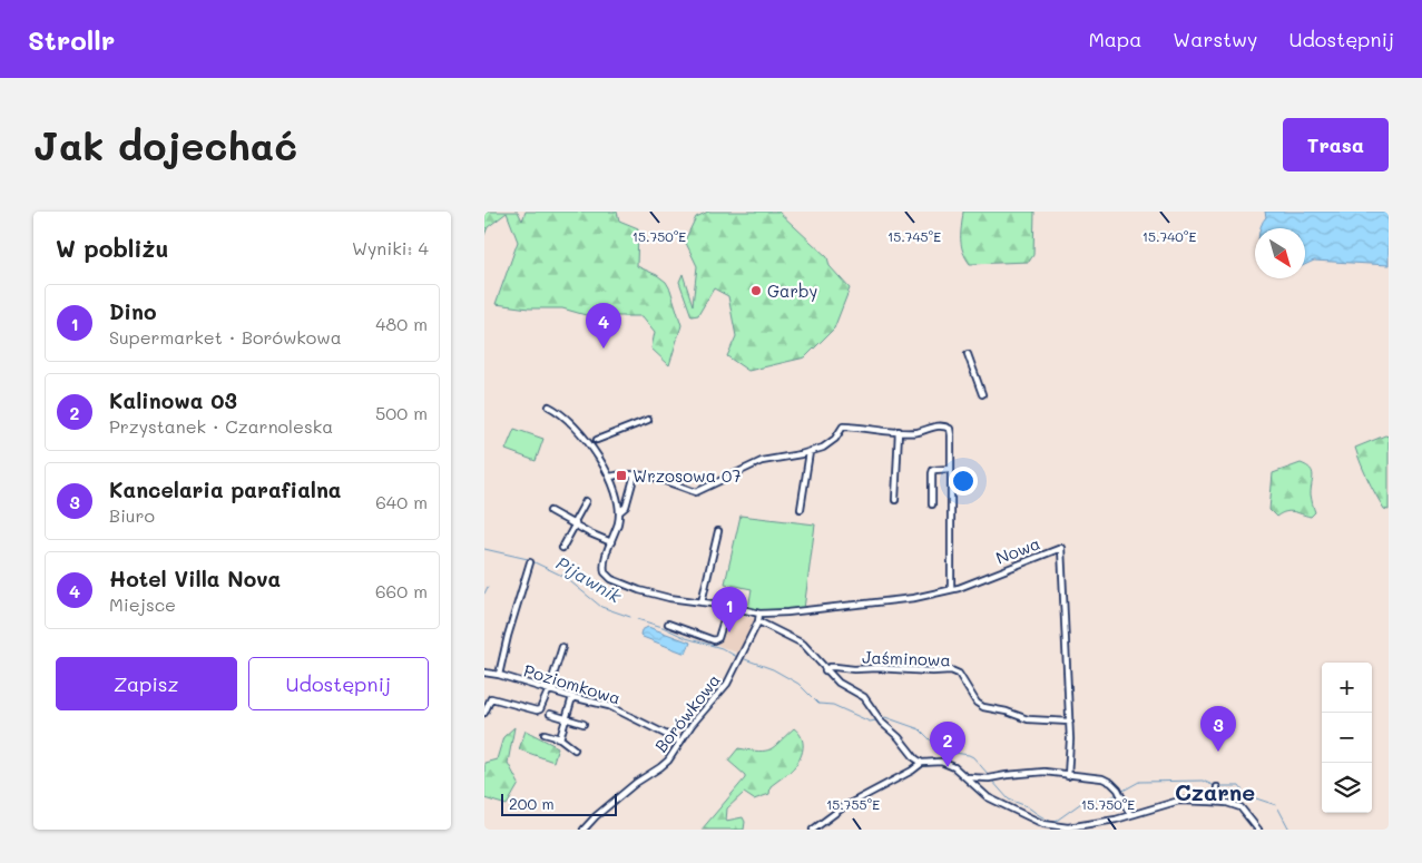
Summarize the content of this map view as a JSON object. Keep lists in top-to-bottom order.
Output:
{
  "streets": {
    "street": [
      "Nowa",
      "Jaśminowa",
      "Poziomkowa",
      "Borówkowa"
    ]
  },
  "crossings": [
    ["Nowa", "Jaśminowa"],
    ["Nowa", "Borówkowa"],
    ["Poziomkowa", "Borówkowa"]
  ],
  "districts": ["Czarne"],
  "water": ["Pijawnik"],
  "places": {
    "other": ["Garby"],
    "transit": ["Wrzosowa 07"]
  },
  "scale_bar": "200 m",
  "north": "bottom right",
  "page": {
    "header": "Strollr",
    "nav": ["Mapa", "Warstwy", "Udostępnij"],
    "buttons": [
      "Trasa",
      ["Zapisz", "Udostępnij"]
    ],
    "title": "Jak dojechać",
    "heading": ["W pobliżu", "Wyniki: 4"],
    "list": [
      {
        "mark": "1",
        "name": "Dino",
        "note": "Supermarket · Borówkowa",
        "value": "480 m"
      },
      {
        "mark": "2",
        "name": "Kalinowa 03",
        "note": "Przystanek · Czarnoleska",
        "value": "500 m"
      },
      {
        "mark": "3",
        "name": "Kancelaria parafialna",
        "note": "Biuro",
        "value": "640 m"
      },
      {
        "mark": "4",
        "name": "Hotel Villa Nova",
        "note": "Miejsce",
        "value": "660 m"
      }
    ],
    "pins": [
      "4",
      "1",
      "3",
      "2"
    ],
    "map_buttons": ["+", "−"],
    "scale": "200 m"
  },
  "coordinates": [
    "15.745°E",
    "15.740°E",
    "15.750°E",
    "15.755°E"
  ]
}
